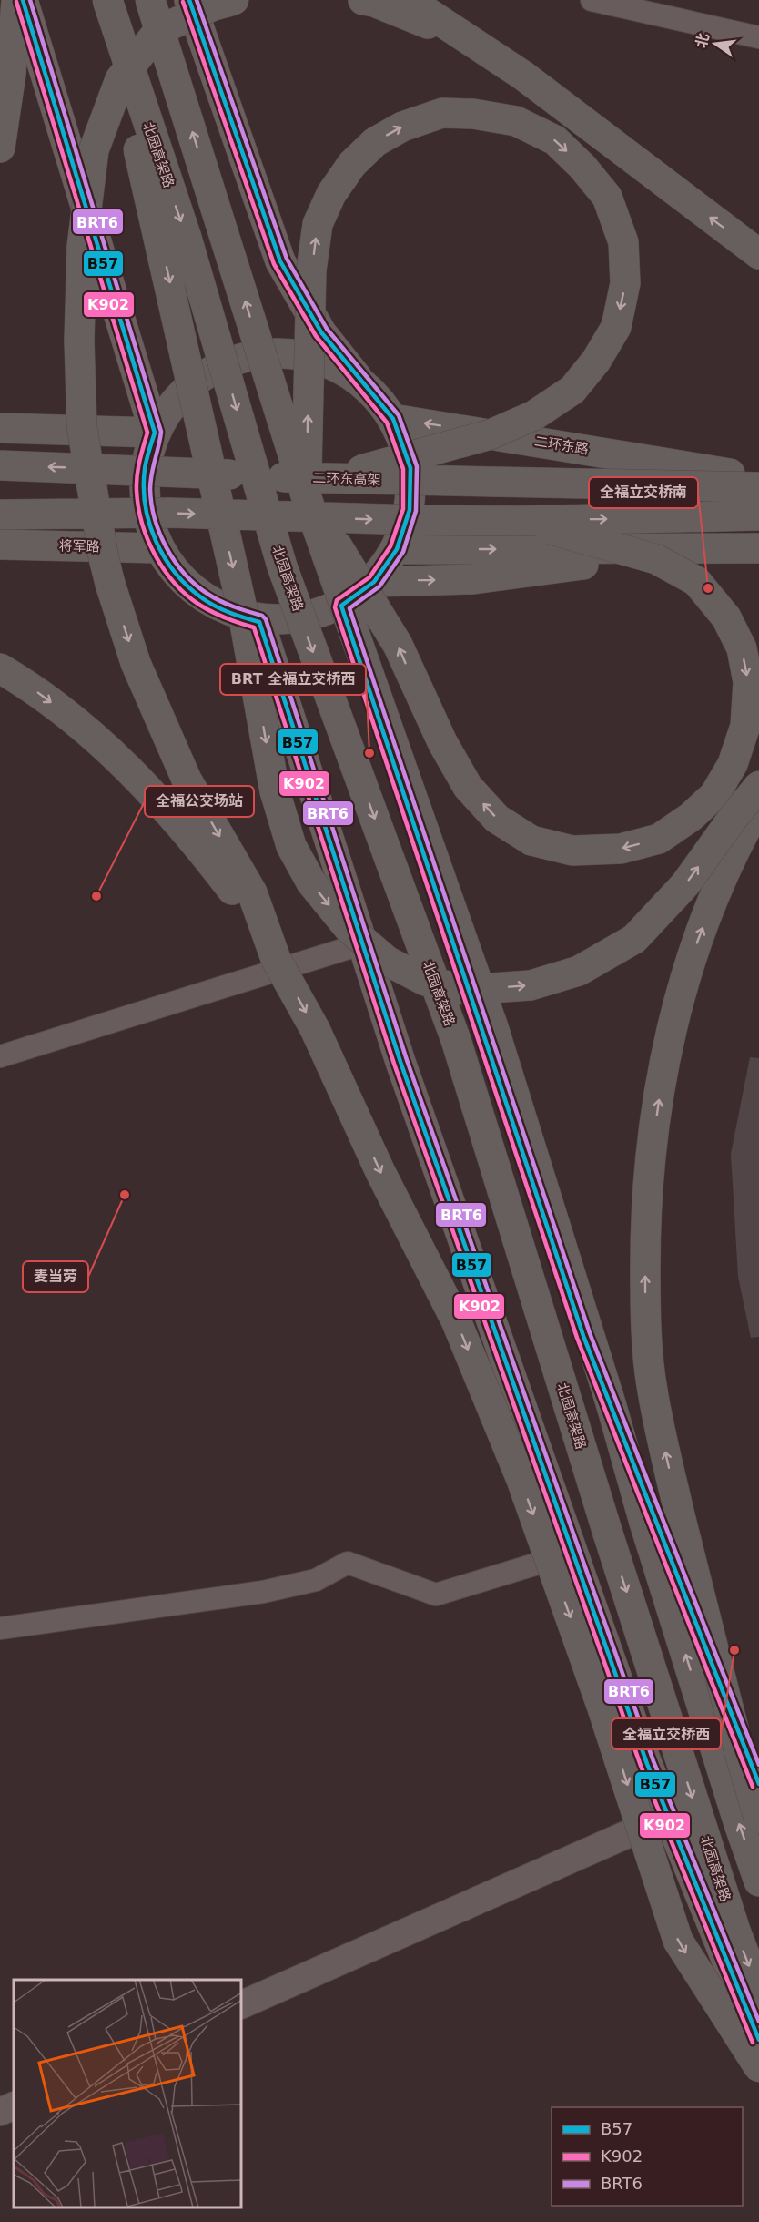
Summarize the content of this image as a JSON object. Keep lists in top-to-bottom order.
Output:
{
  "streets": {
    "highway": [
      "北园高架路",
      "二环东路",
      "二环东高架",
      "将军路"
    ]
  },
  "places": [
    "全福立交桥南",
    "BRT 全福立交桥西",
    "全福公交场站",
    "麦当劳",
    "全福立交桥西"
  ],
  "lines": ["transit line B57", "transit line BRT6", "transit line K902"],
  "legend": ["B57", "K902", "BRT6"],
  "north": "left"
}
